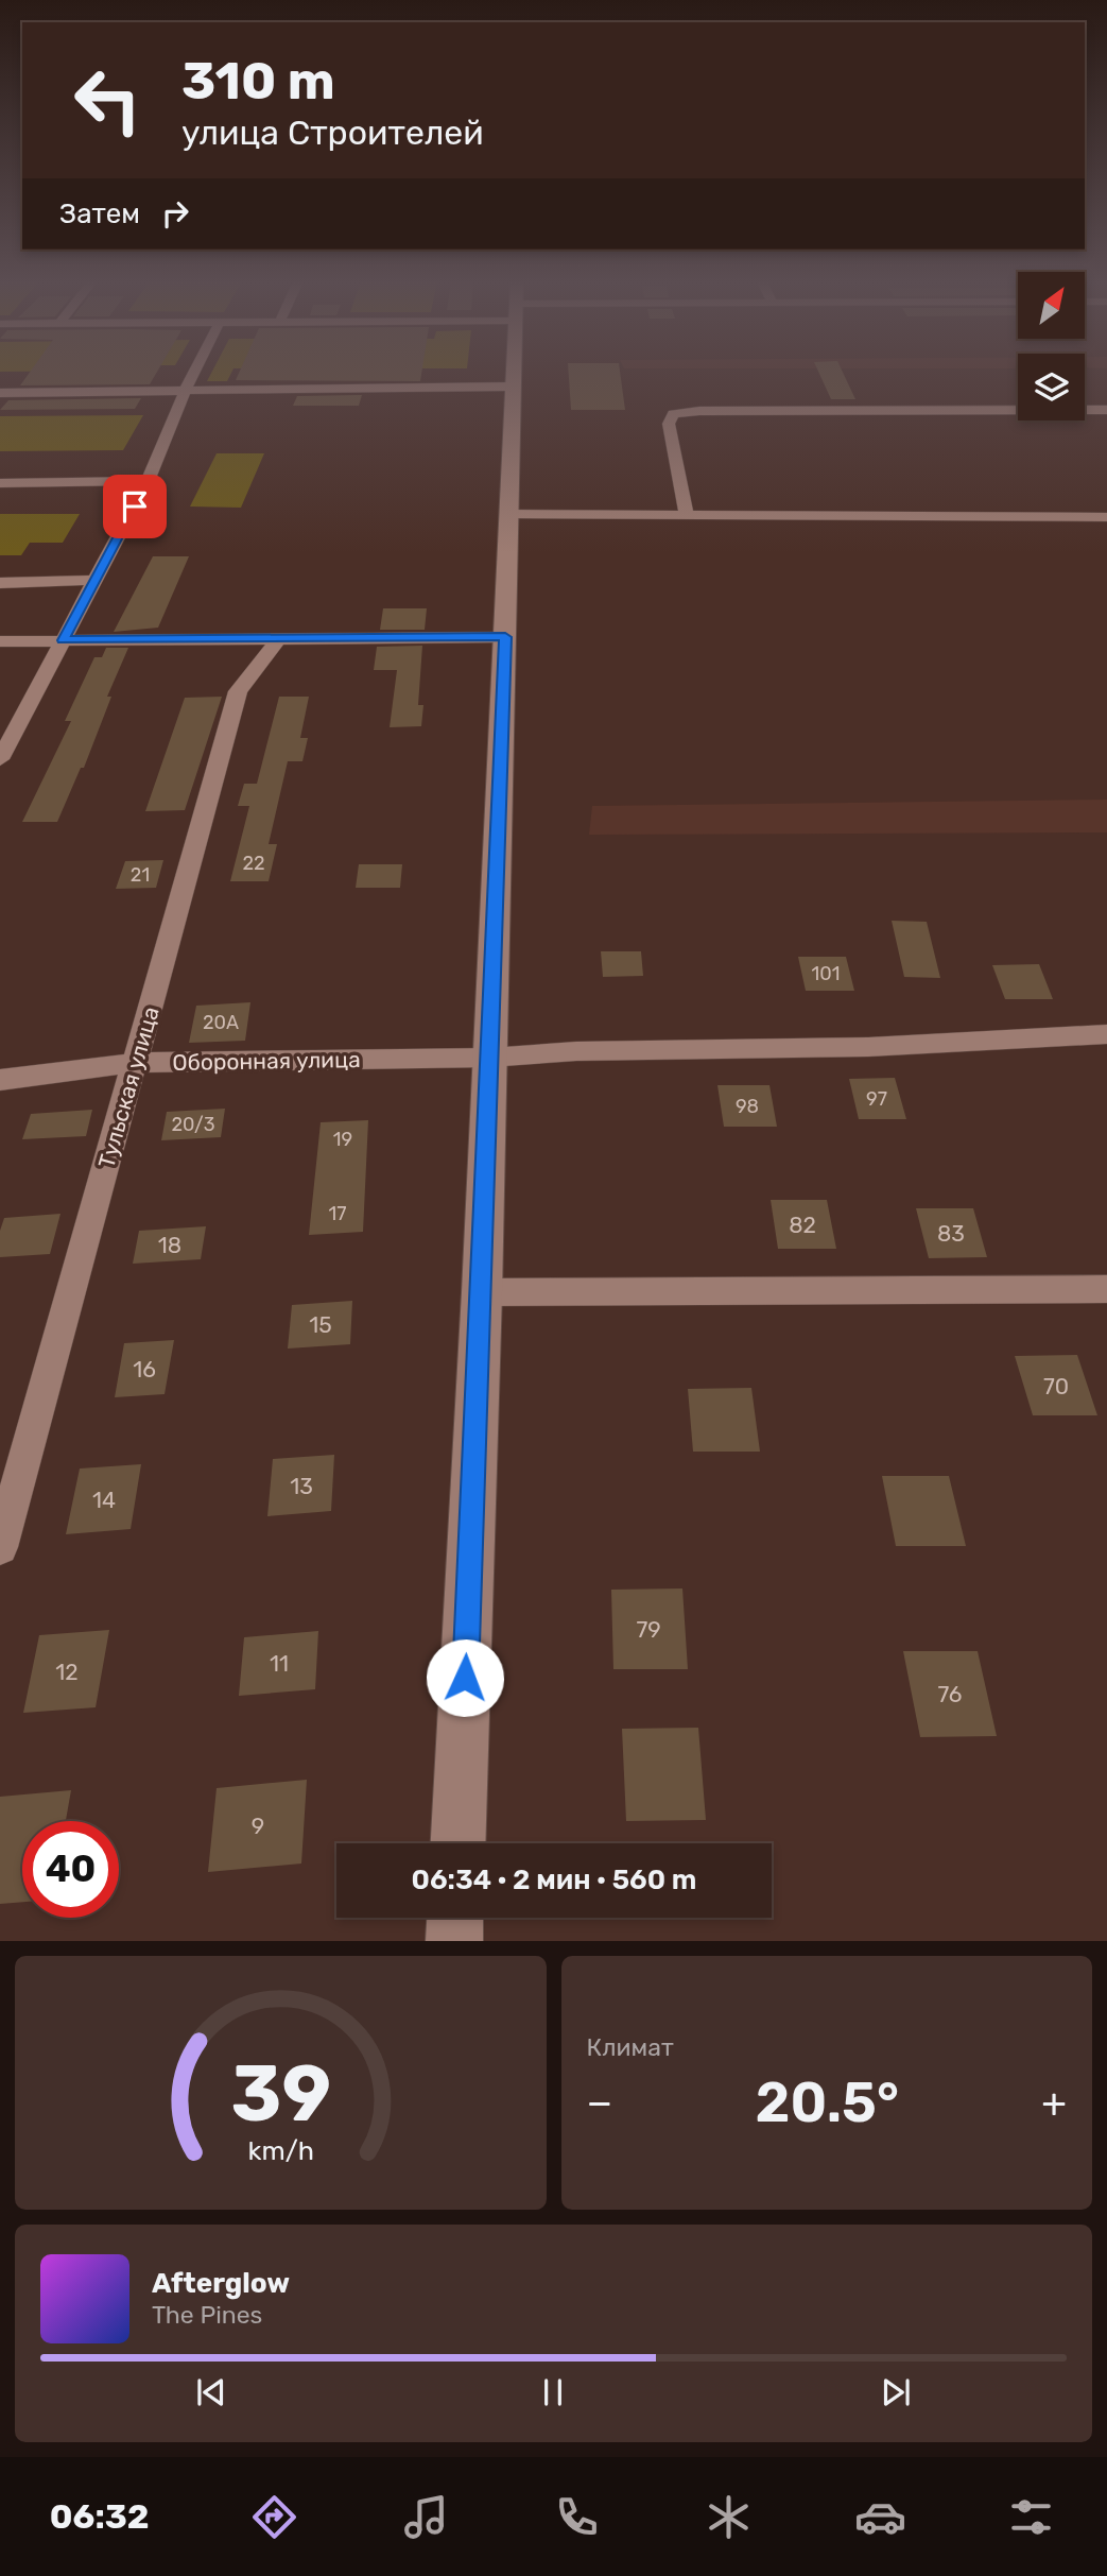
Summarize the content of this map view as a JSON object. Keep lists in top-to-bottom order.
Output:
{
  "streets": {
    "street": ["Оборонная улица", "Тульская улица"]
  },
  "crossings": [
    ["Оборонная улица", "Тульская улица"]
  ],
  "house_numbers": [
    "22",
    "21",
    "101",
    "20А",
    "97",
    "98",
    "20/3",
    "19",
    "17",
    "82",
    "83",
    "18",
    "15",
    "16",
    "70",
    "13",
    "14",
    "79",
    "11",
    "12",
    "76",
    "9"
  ],
  "north": "top right",
  "page": {
    "turn": ["310 m", "улица Строителей"],
    "then": "Затем",
    "limit": "40",
    "trip": "06:34 · 2 мин · 560 m",
    "tile": "Климат",
    "heat": ["−", "20.5°", "+"],
    "song": ["Afterglow", "The Pines"],
    "tabs": "06:32",
    "gauge": ["39", "km/h"]
  }
}
